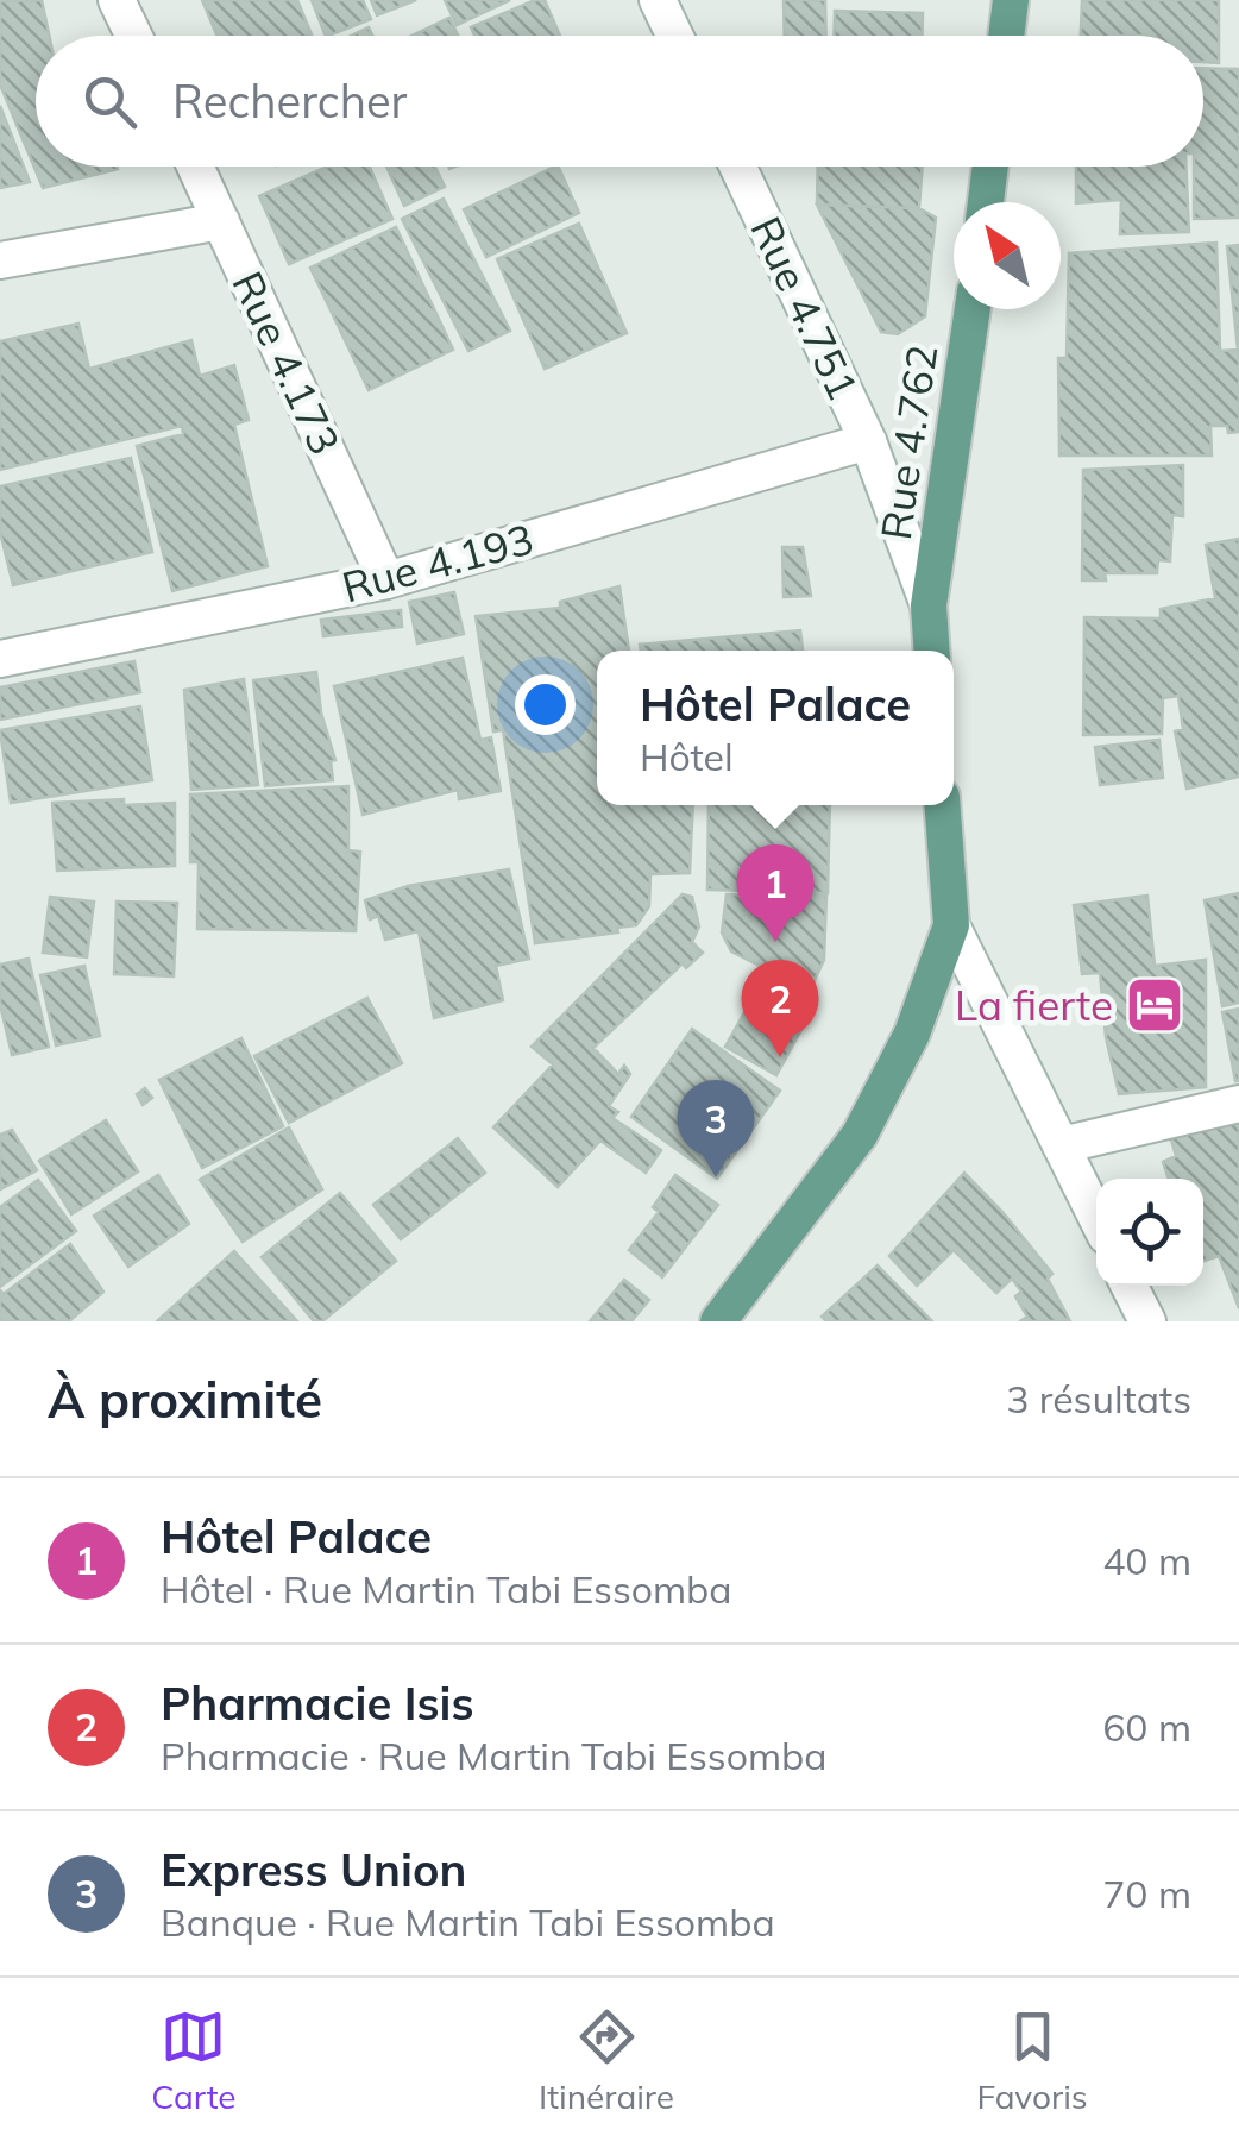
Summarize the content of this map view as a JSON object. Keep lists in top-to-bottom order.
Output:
{
  "streets": {
    "main road": ["Rue 4.762"],
    "street": ["Rue 4.751", "Rue 4.173", "Rue 4.193"]
  },
  "crossings": [
    ["Rue 4.751", "Rue 4.762"],
    ["Rue 4.751", "Rue 4.193"],
    ["Rue 4.173", "Rue 4.193"]
  ],
  "places": {
    "hotel": ["La fierte"]
  },
  "north": "top left",
  "page": {
    "search": "Rechercher",
    "popup": ["Hôtel Palace", "Hôtel"],
    "pins": ["1", "2", "3"],
    "heading": ["À proximité", "3 résultats"],
    "list": [
      {
        "mark": "1",
        "name": "Hôtel Palace",
        "note": "Hôtel · Rue Martin Tabi Essomba",
        "value": "40 m"
      },
      {
        "mark": "2",
        "name": "Pharmacie Isis",
        "note": "Pharmacie · Rue Martin Tabi Essomba",
        "value": "60 m"
      },
      {
        "mark": "3",
        "name": "Express Union",
        "note": "Banque · Rue Martin Tabi Essomba",
        "value": "70 m"
      }
    ],
    "nav": ["Carte", "Itinéraire", "Favoris"]
  }
}
